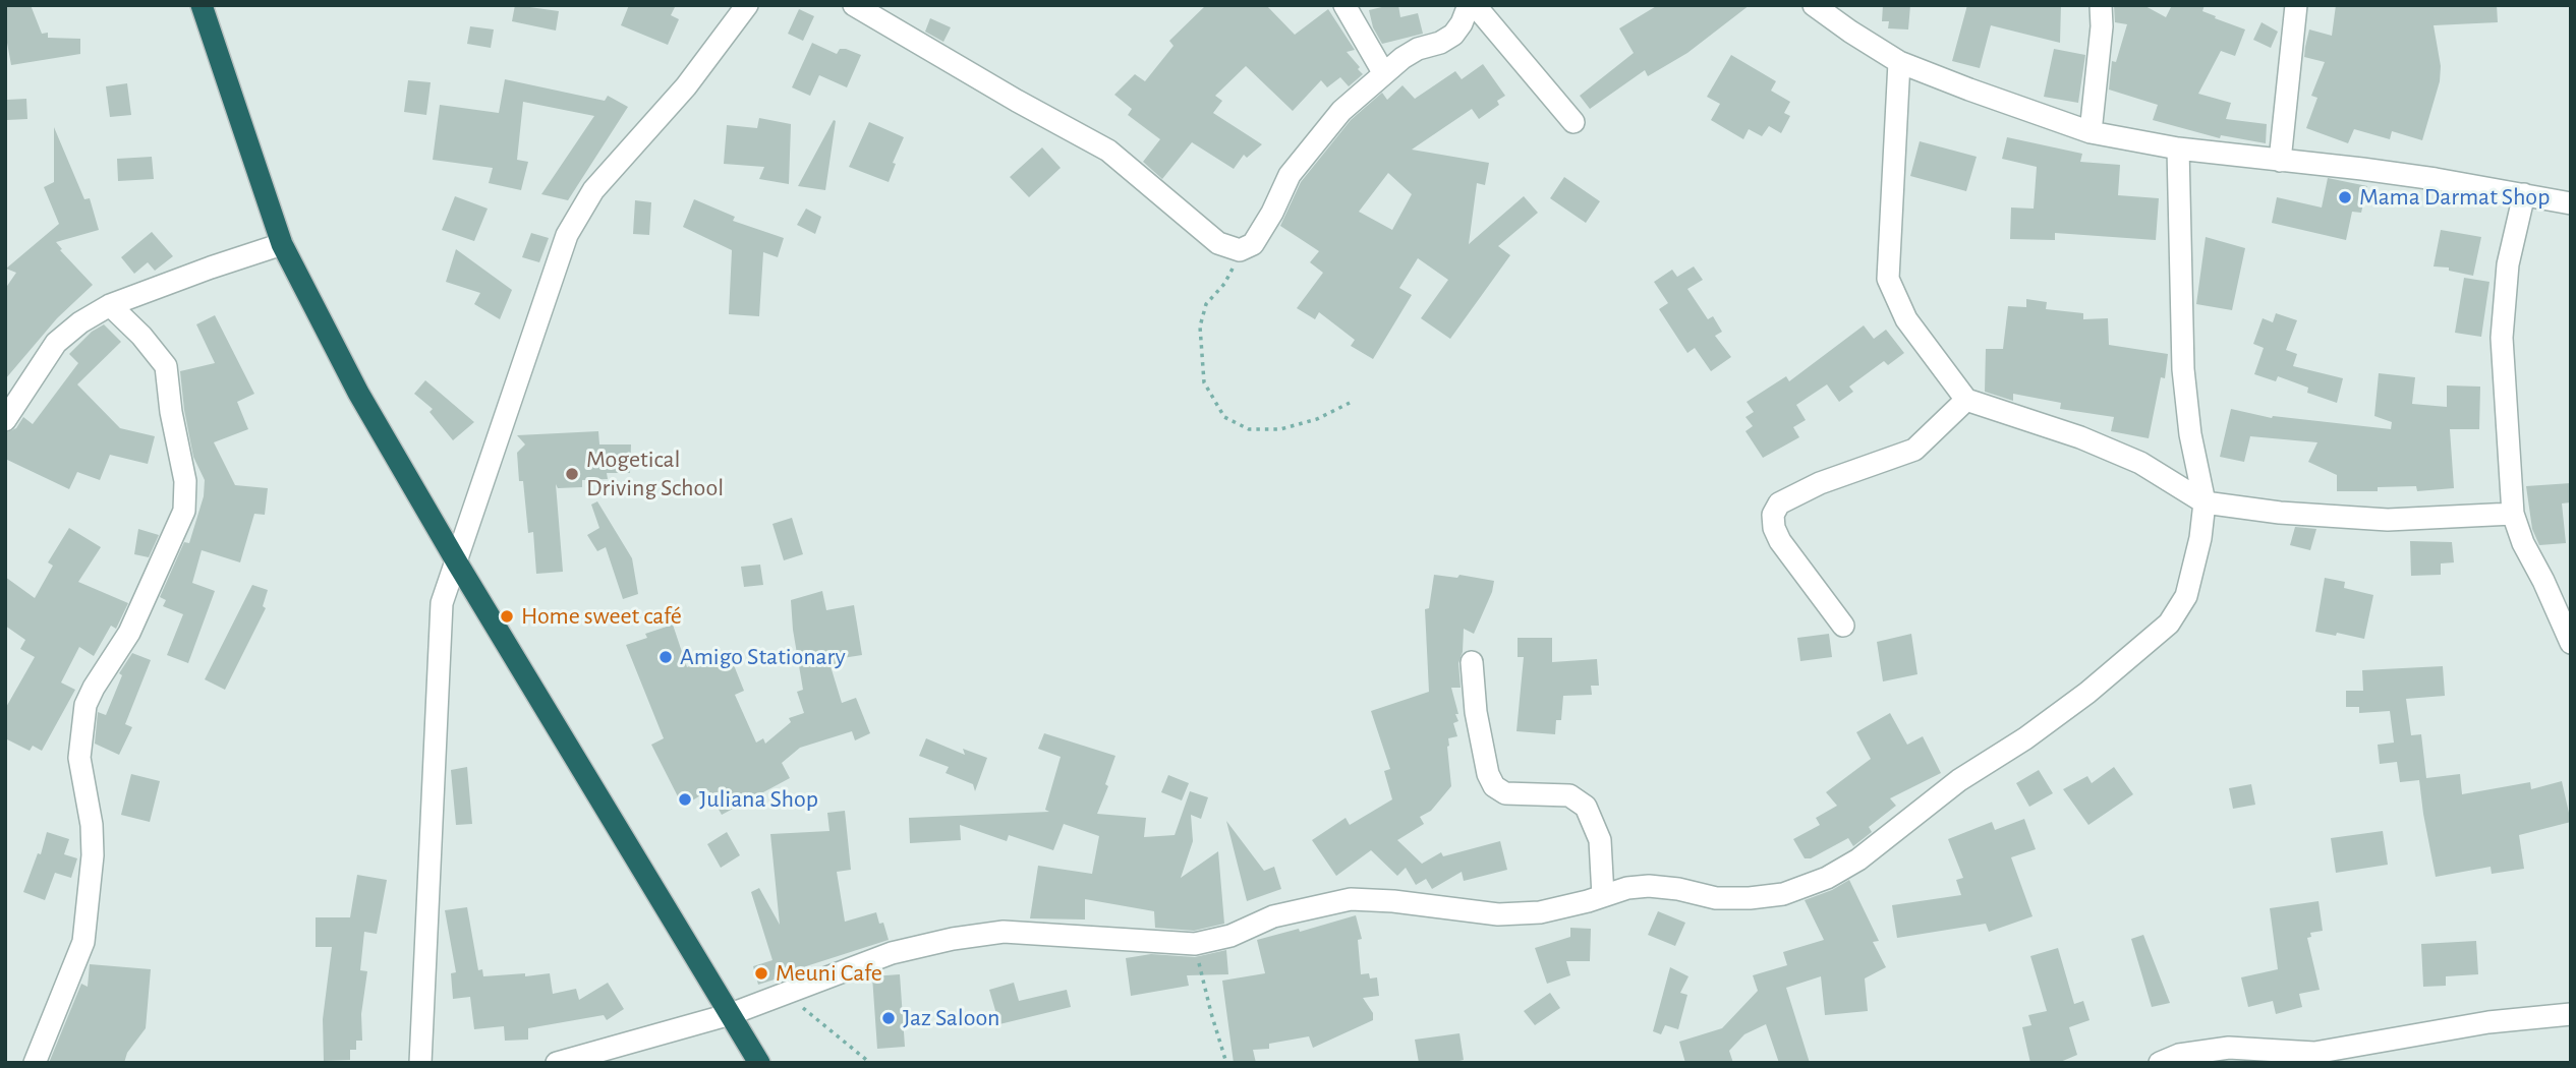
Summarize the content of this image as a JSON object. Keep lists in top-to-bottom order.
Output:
{
  "places": [
    "Mama Darmat Shop",
    "Mogetical Driving School",
    "Home sweet café",
    "Amigo Stationary",
    "Juliana Shop",
    "Meuni Cafe",
    "Jaz Saloon"
  ]
}
